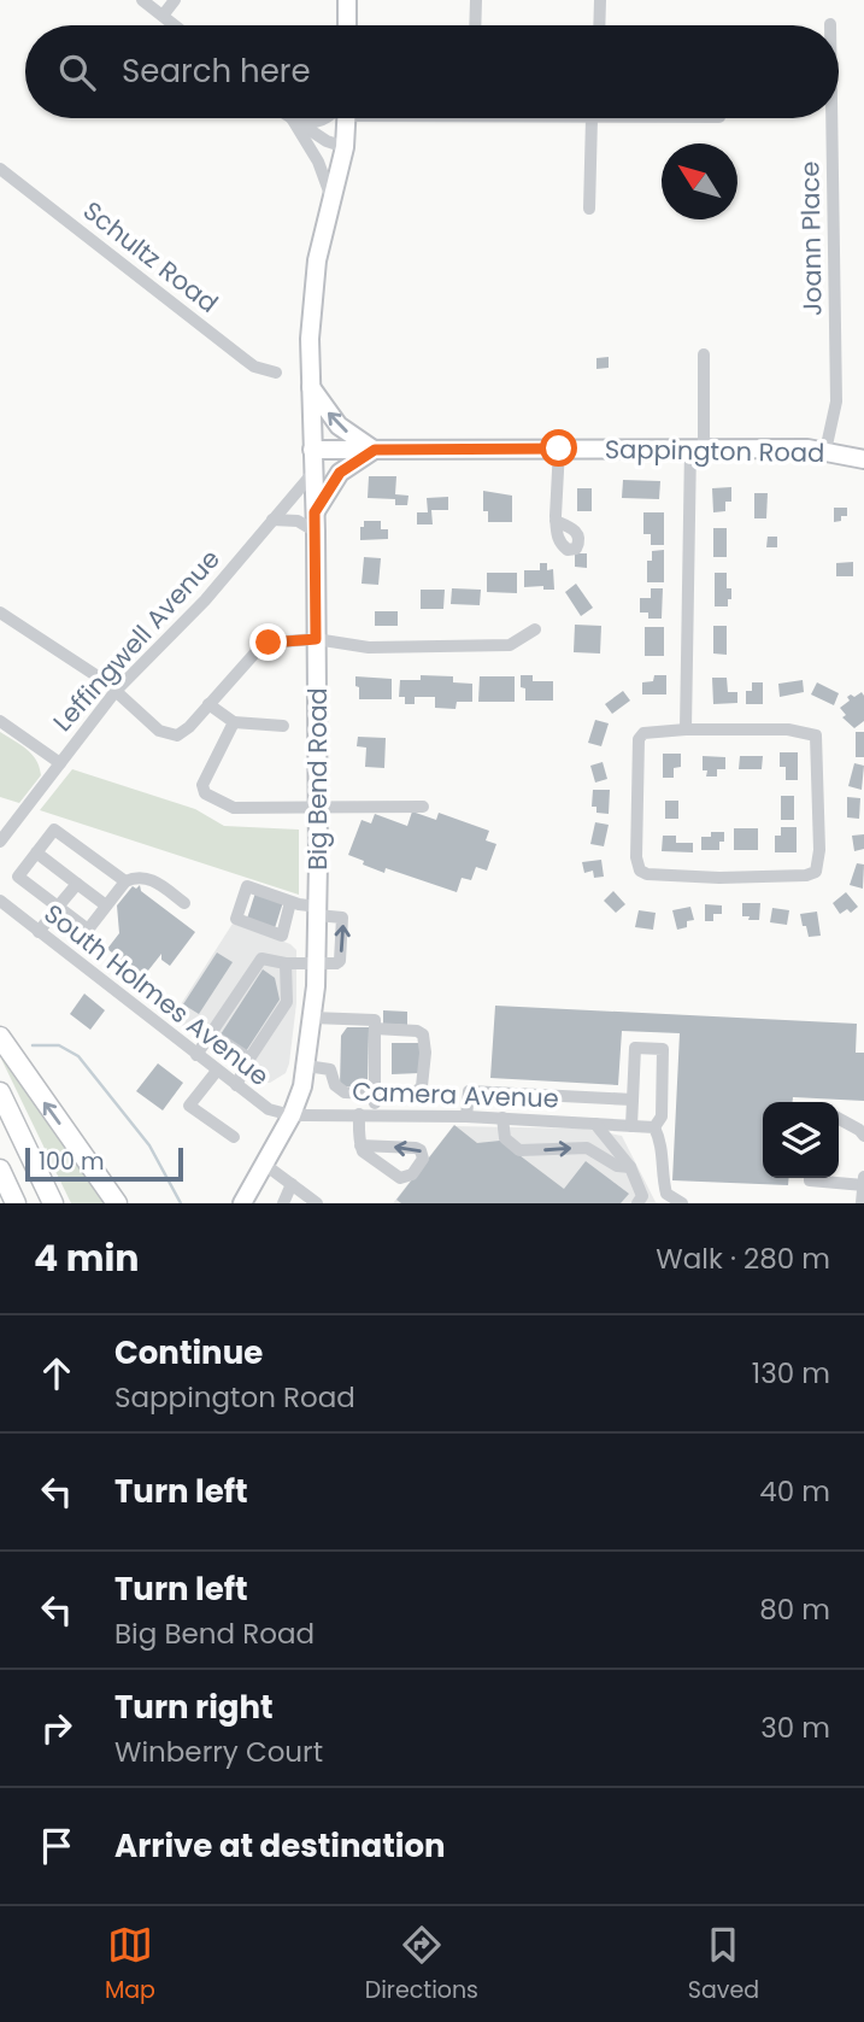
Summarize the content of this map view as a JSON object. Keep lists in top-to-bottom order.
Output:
{
  "streets": {
    "main road": ["Sappington Road", "Big Bend Road"],
    "street": [
      "Joann Place",
      "Schultz Road",
      "Leffingwell Avenue",
      "South Holmes Avenue",
      "Camera Avenue"
    ]
  },
  "crossings": [
    ["Joann Place", "Sappington Road"],
    ["Sappington Road", "Big Bend Road"],
    ["Leffingwell Avenue", "Big Bend Road"],
    ["Big Bend Road", "South Holmes Avenue"],
    ["Big Bend Road", "Camera Avenue"],
    ["South Holmes Avenue", "Camera Avenue"]
  ],
  "scale_bar": "100 m",
  "north": "top left",
  "page": {
    "search": "Search here",
    "scale": "100 m",
    "heading": ["4 min", "Walk · 280 m"],
    "list": [
      ["Continue", "Sappington Road", "130 m"],
      ["Turn left", "40 m"],
      ["Turn left", "Big Bend Road", "80 m"],
      ["Turn right", "Winberry Court", "30 m"],
      "Arrive at destination"
    ],
    "nav": ["Map", "Directions", "Saved"]
  }
}
